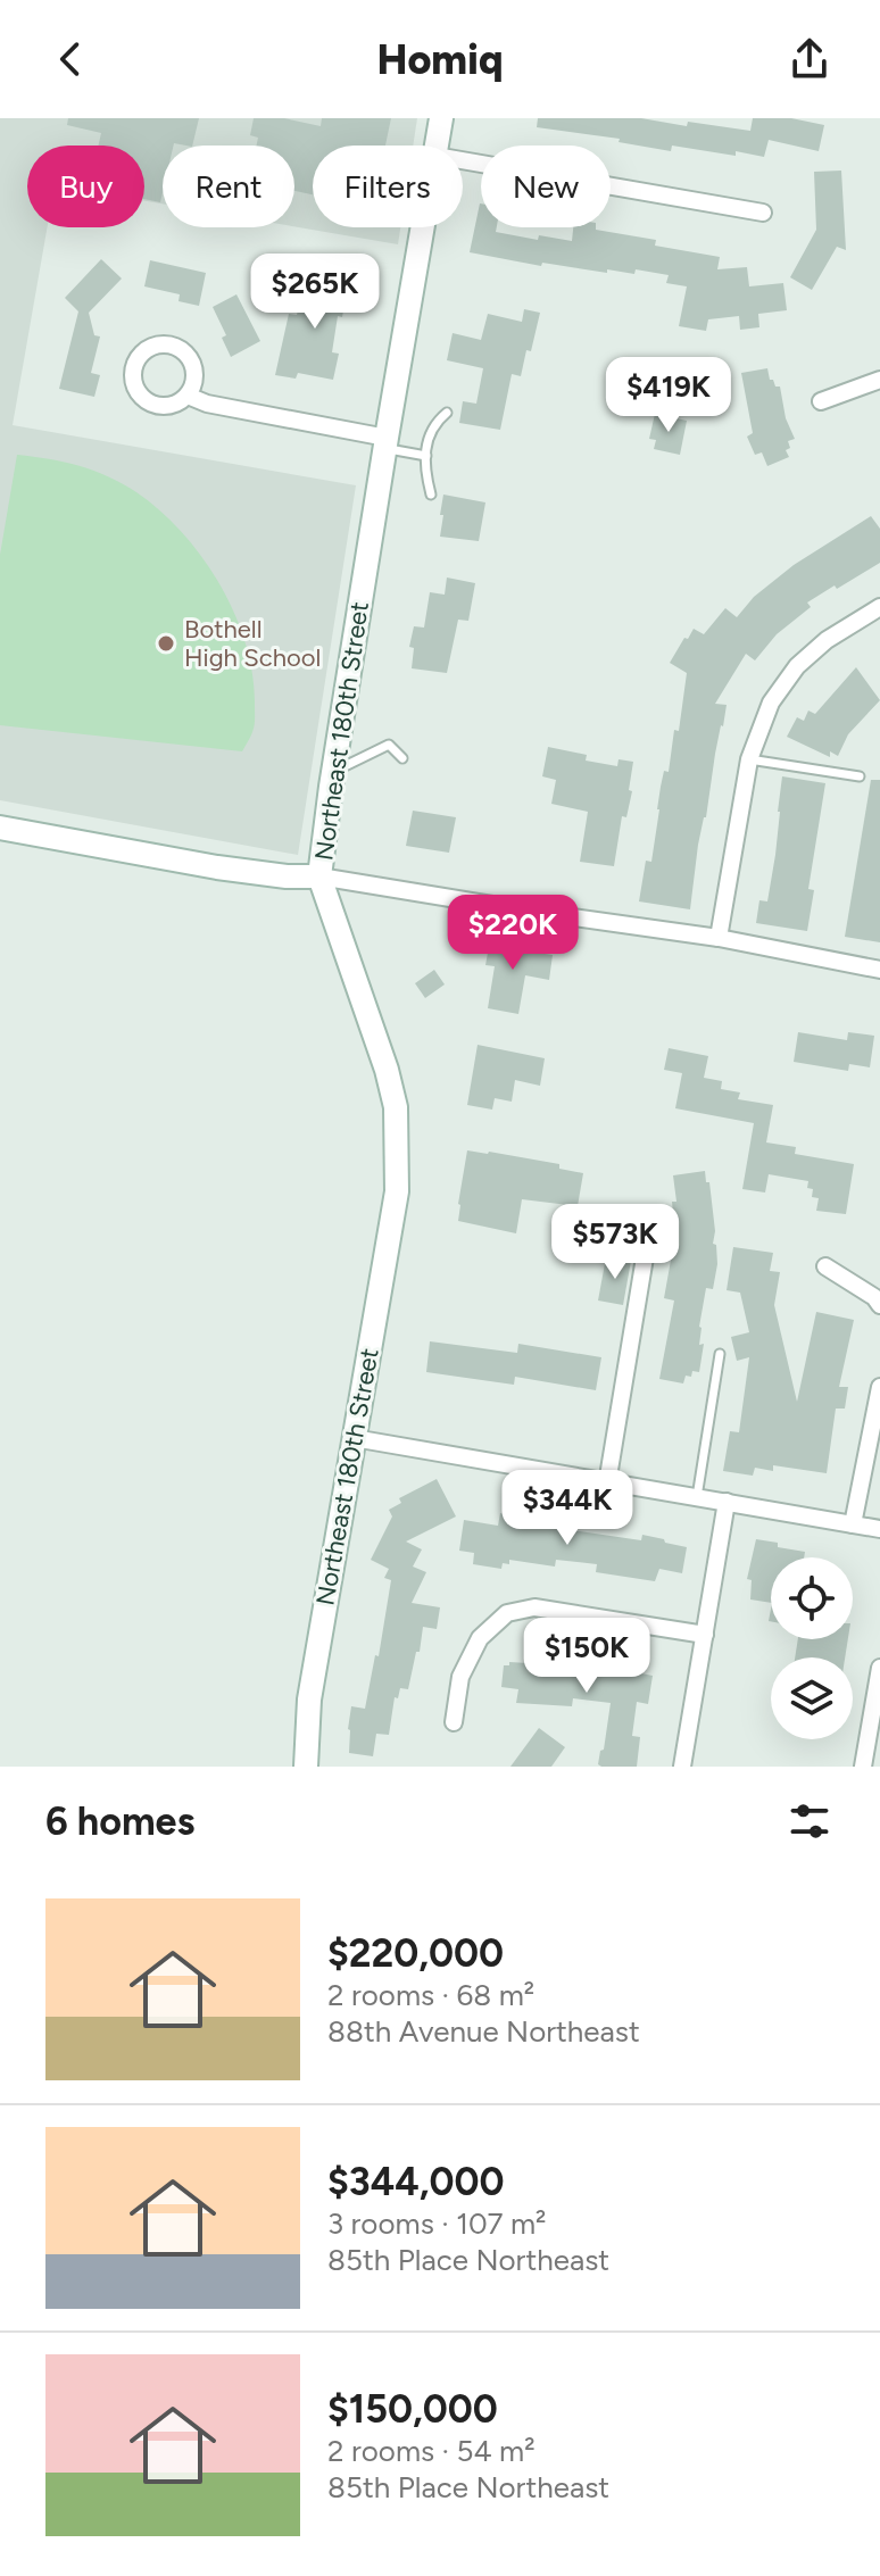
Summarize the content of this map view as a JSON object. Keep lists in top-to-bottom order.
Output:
{
  "streets": {
    "street": ["Northeast 180th Street"]
  },
  "places": ["Bothell High School"],
  "page": {
    "header": "Homiq",
    "chip": [
      "Buy",
      "Rent",
      "Filters",
      "New"
    ],
    "price": [
      "$265K",
      "$419K",
      "$220K",
      "$573K",
      "$344K",
      "$150K"
    ],
    "heading": "6 homes",
    "list": [
      {
        "name": "$220,000",
        "note": "2 rooms · 68 m² · 88th Avenue Northeast"
      },
      {
        "name": "$344,000",
        "note": "3 rooms · 107 m² · 85th Place Northeast"
      },
      {
        "name": "$150,000",
        "note": "2 rooms · 54 m² · 85th Place Northeast"
      }
    ]
  }
}
